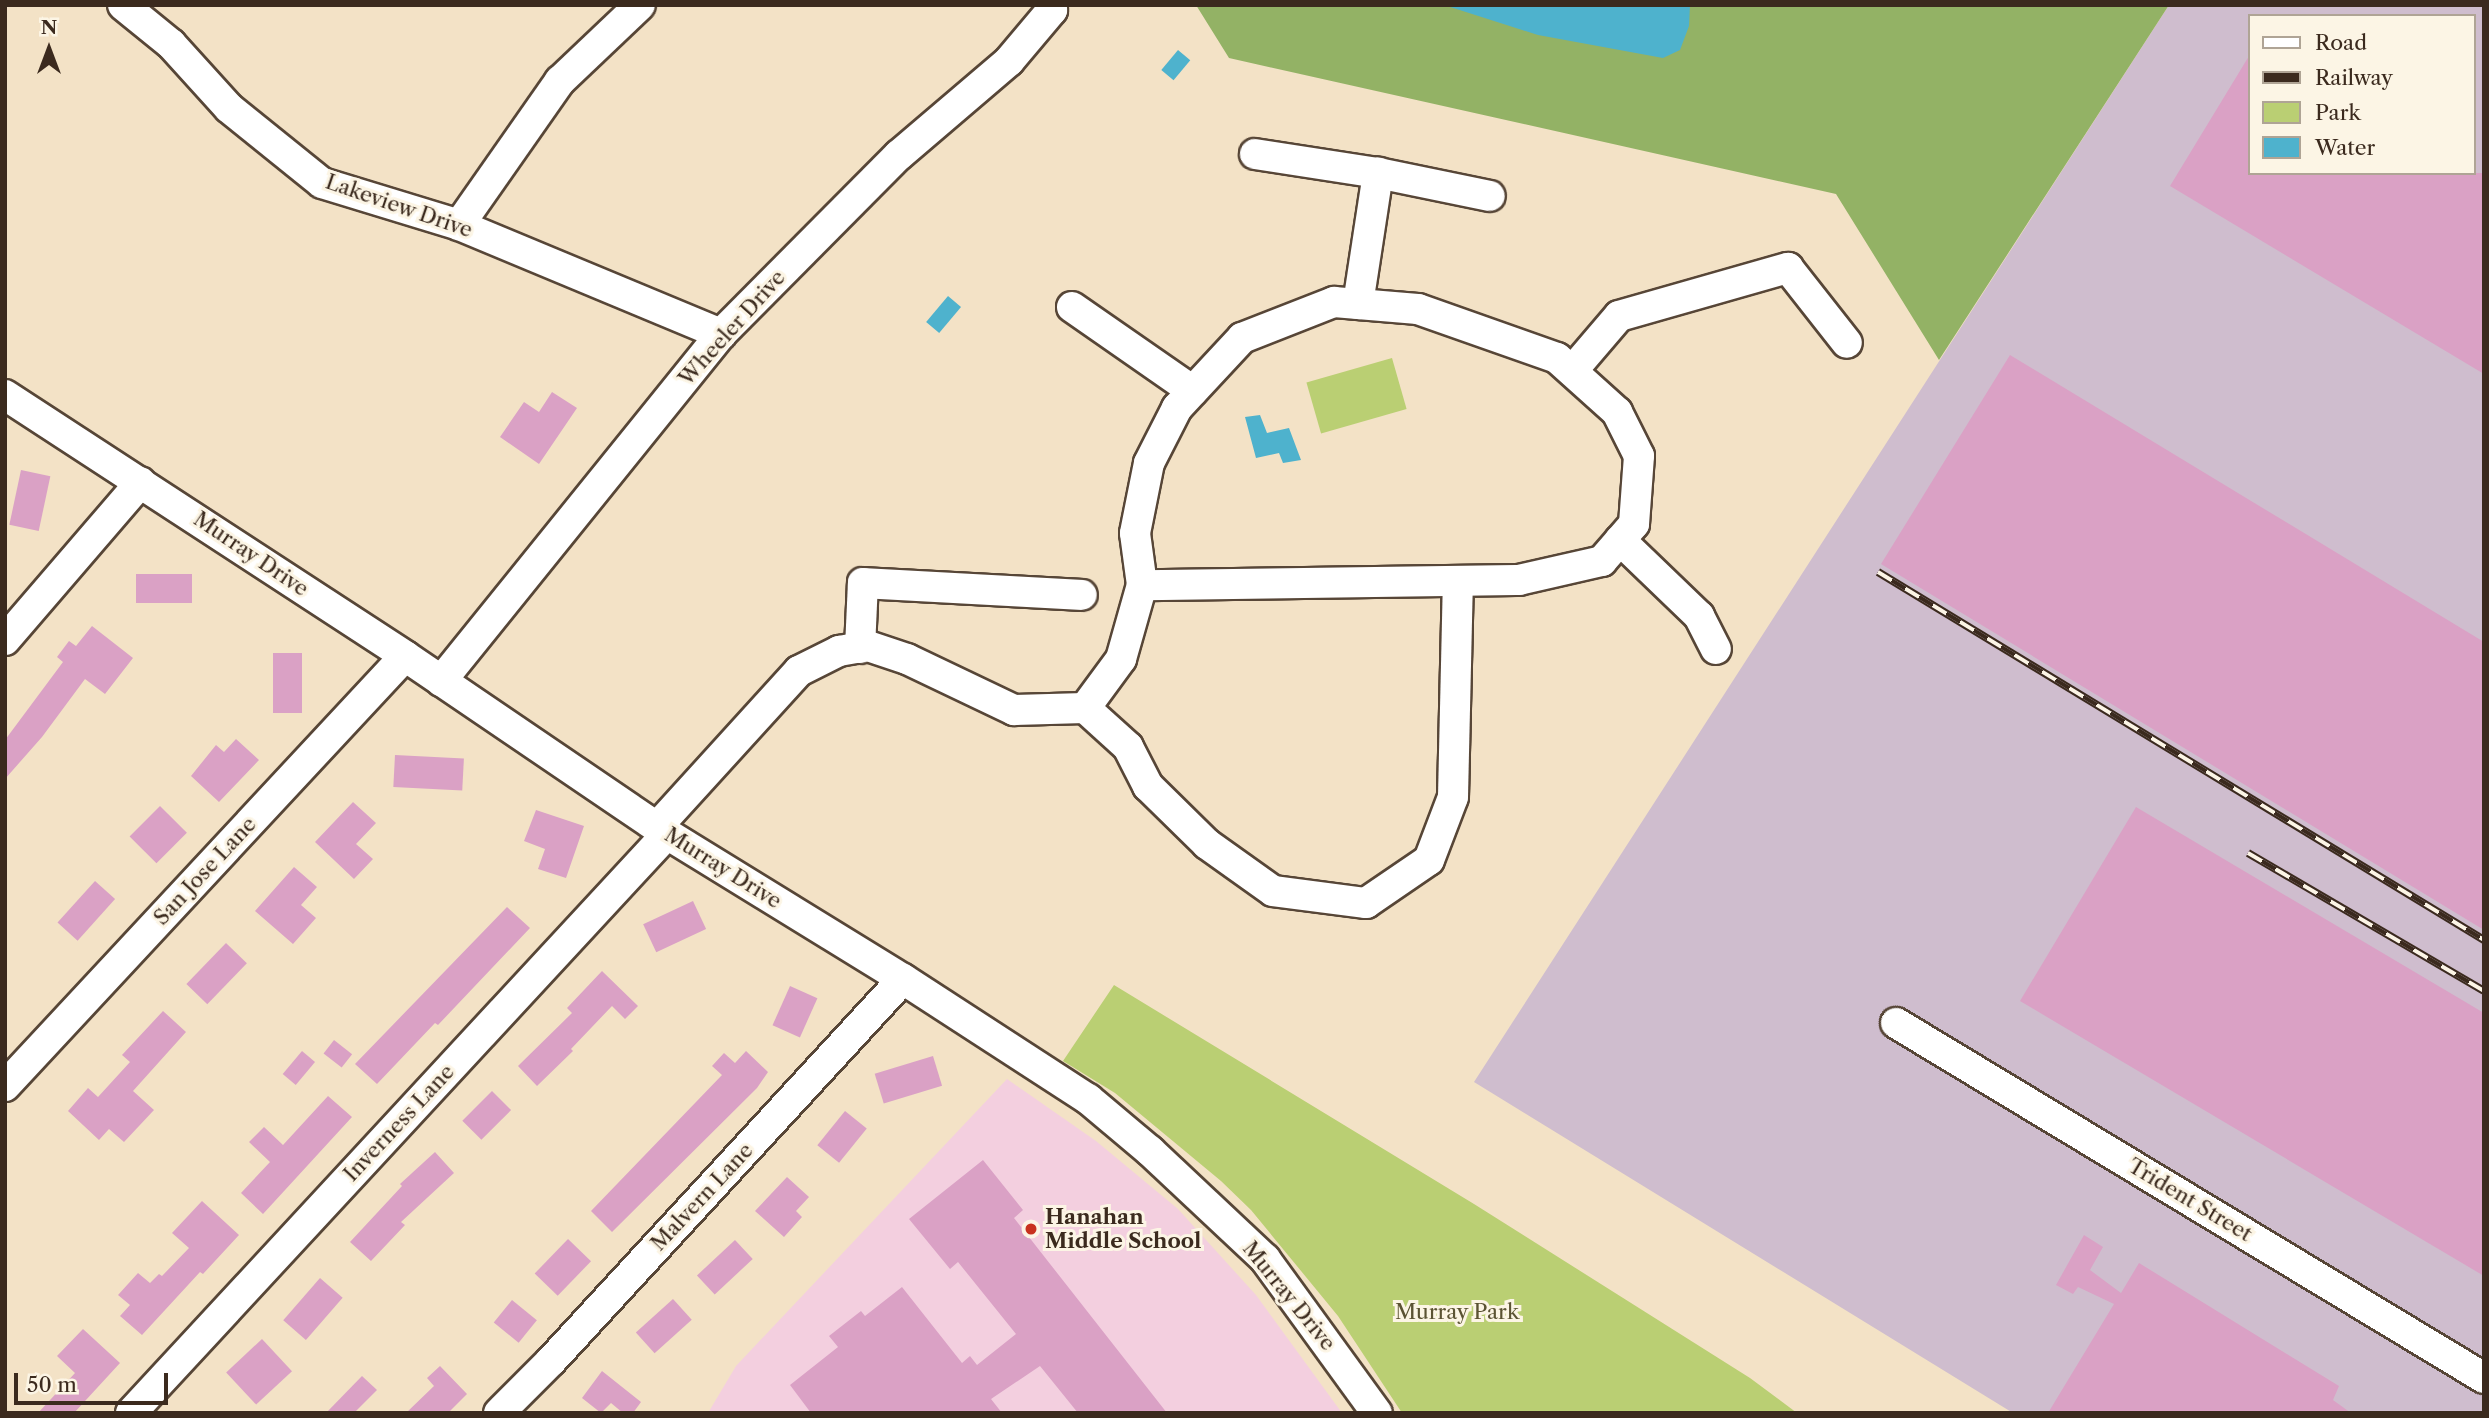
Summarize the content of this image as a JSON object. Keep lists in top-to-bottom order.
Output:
{
  "streets": {
    "street": [
      "Lakeview Drive",
      "Wheeler Drive",
      "Murray Drive",
      "San Jose Lane",
      "Inverness Lane",
      "Malvern Lane",
      "Trident Street"
    ]
  },
  "crossings": [
    ["Lakeview Drive", "Wheeler Drive"],
    ["Wheeler Drive", "Murray Drive"],
    ["Murray Drive", "San Jose Lane"],
    ["Murray Drive", "Inverness Lane"],
    ["Murray Drive", "Malvern Lane"]
  ],
  "parks": ["Murray Park"],
  "places": ["Hanahan Middle School"],
  "legend": [
    "Road",
    "Railway",
    "Park",
    "Water"
  ],
  "scale_bar": "50 m",
  "north": "top"
}
